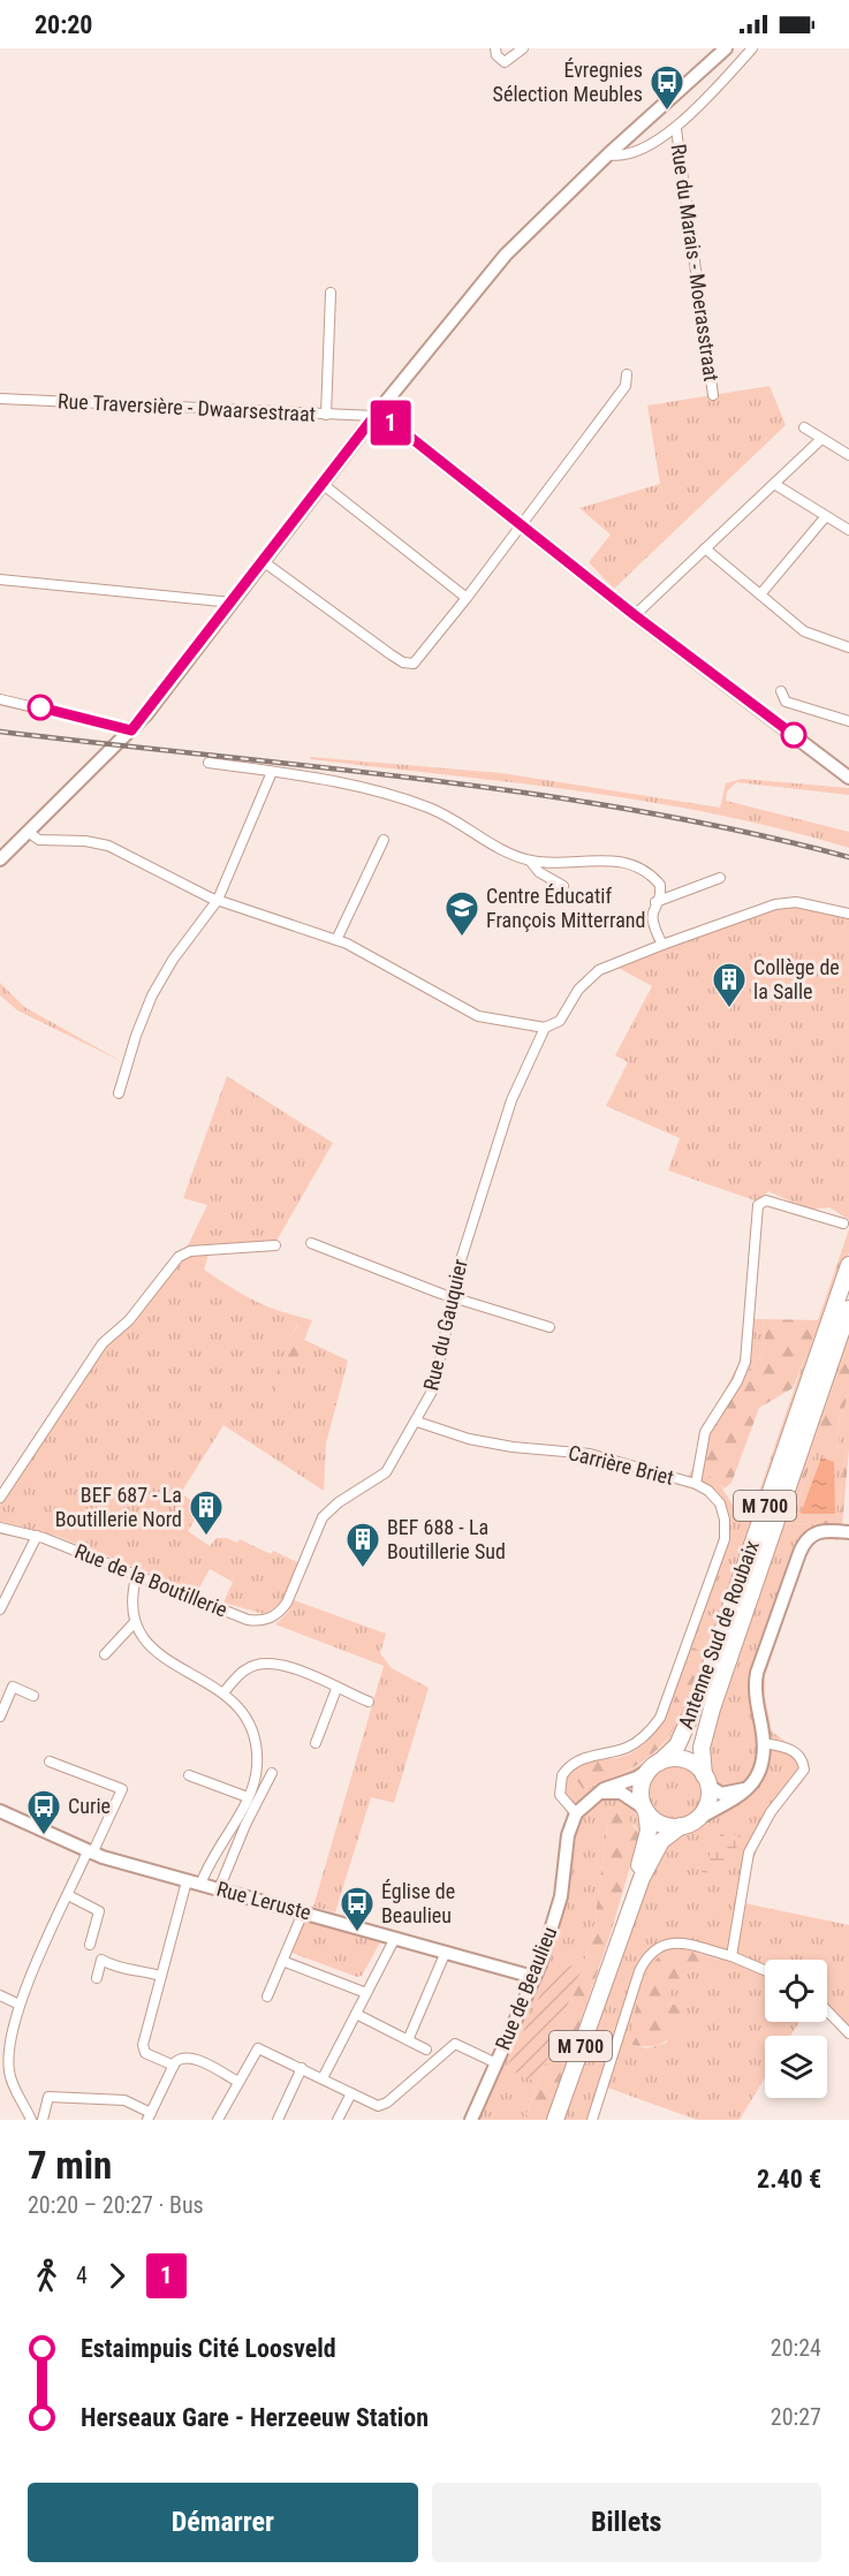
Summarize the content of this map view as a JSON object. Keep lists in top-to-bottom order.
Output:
{
  "streets": {
    "highway": ["M 700", "Antenne Sud de Roubaix"],
    "main road": ["Rue Leruste", "Rue de Beaulieu"],
    "street": [
      "Rue du Marais - Moerasstraat",
      "Rue Traversière - Dwaarsestraat",
      "Rue du Gauquier",
      "Carrière Briet",
      "Rue de la Boutillerie"
    ]
  },
  "crossings": [
    ["Rue du Gauquier", "Carrière Briet"],
    ["Rue du Gauquier", "Rue de la Boutillerie"],
    ["M 700", "Antenne Sud de Roubaix"],
    ["Rue Leruste", "Rue de Beaulieu"]
  ],
  "places": {
    "bus stop": ["Évregnies Sélection Meubles", "Curie", "Église de Beaulieu"],
    "school or university": ["Centre Éducatif François Mitterrand"],
    "building": ["Collège de la Salle", "BEF 687 - La Boutillerie Nord", "BEF 688 - La Boutillerie Sud"]
  },
  "lines": ["bus line 1"],
  "page": {
    "status": "20:20",
    "on_map": "1",
    "heading": ["7 min", "20:20 – 20:27 · Bus", "2.40 €"],
    "legs": ["4", "1"],
    "list": [
      {
        "name": "Estaimpuis Cité Loosveld",
        "value": "20:24"
      },
      {
        "name": "Herseaux Gare - Herzeeuw Station",
        "value": "20:27"
      }
    ],
    "buttons": ["Démarrer", "Billets"]
  }
}
